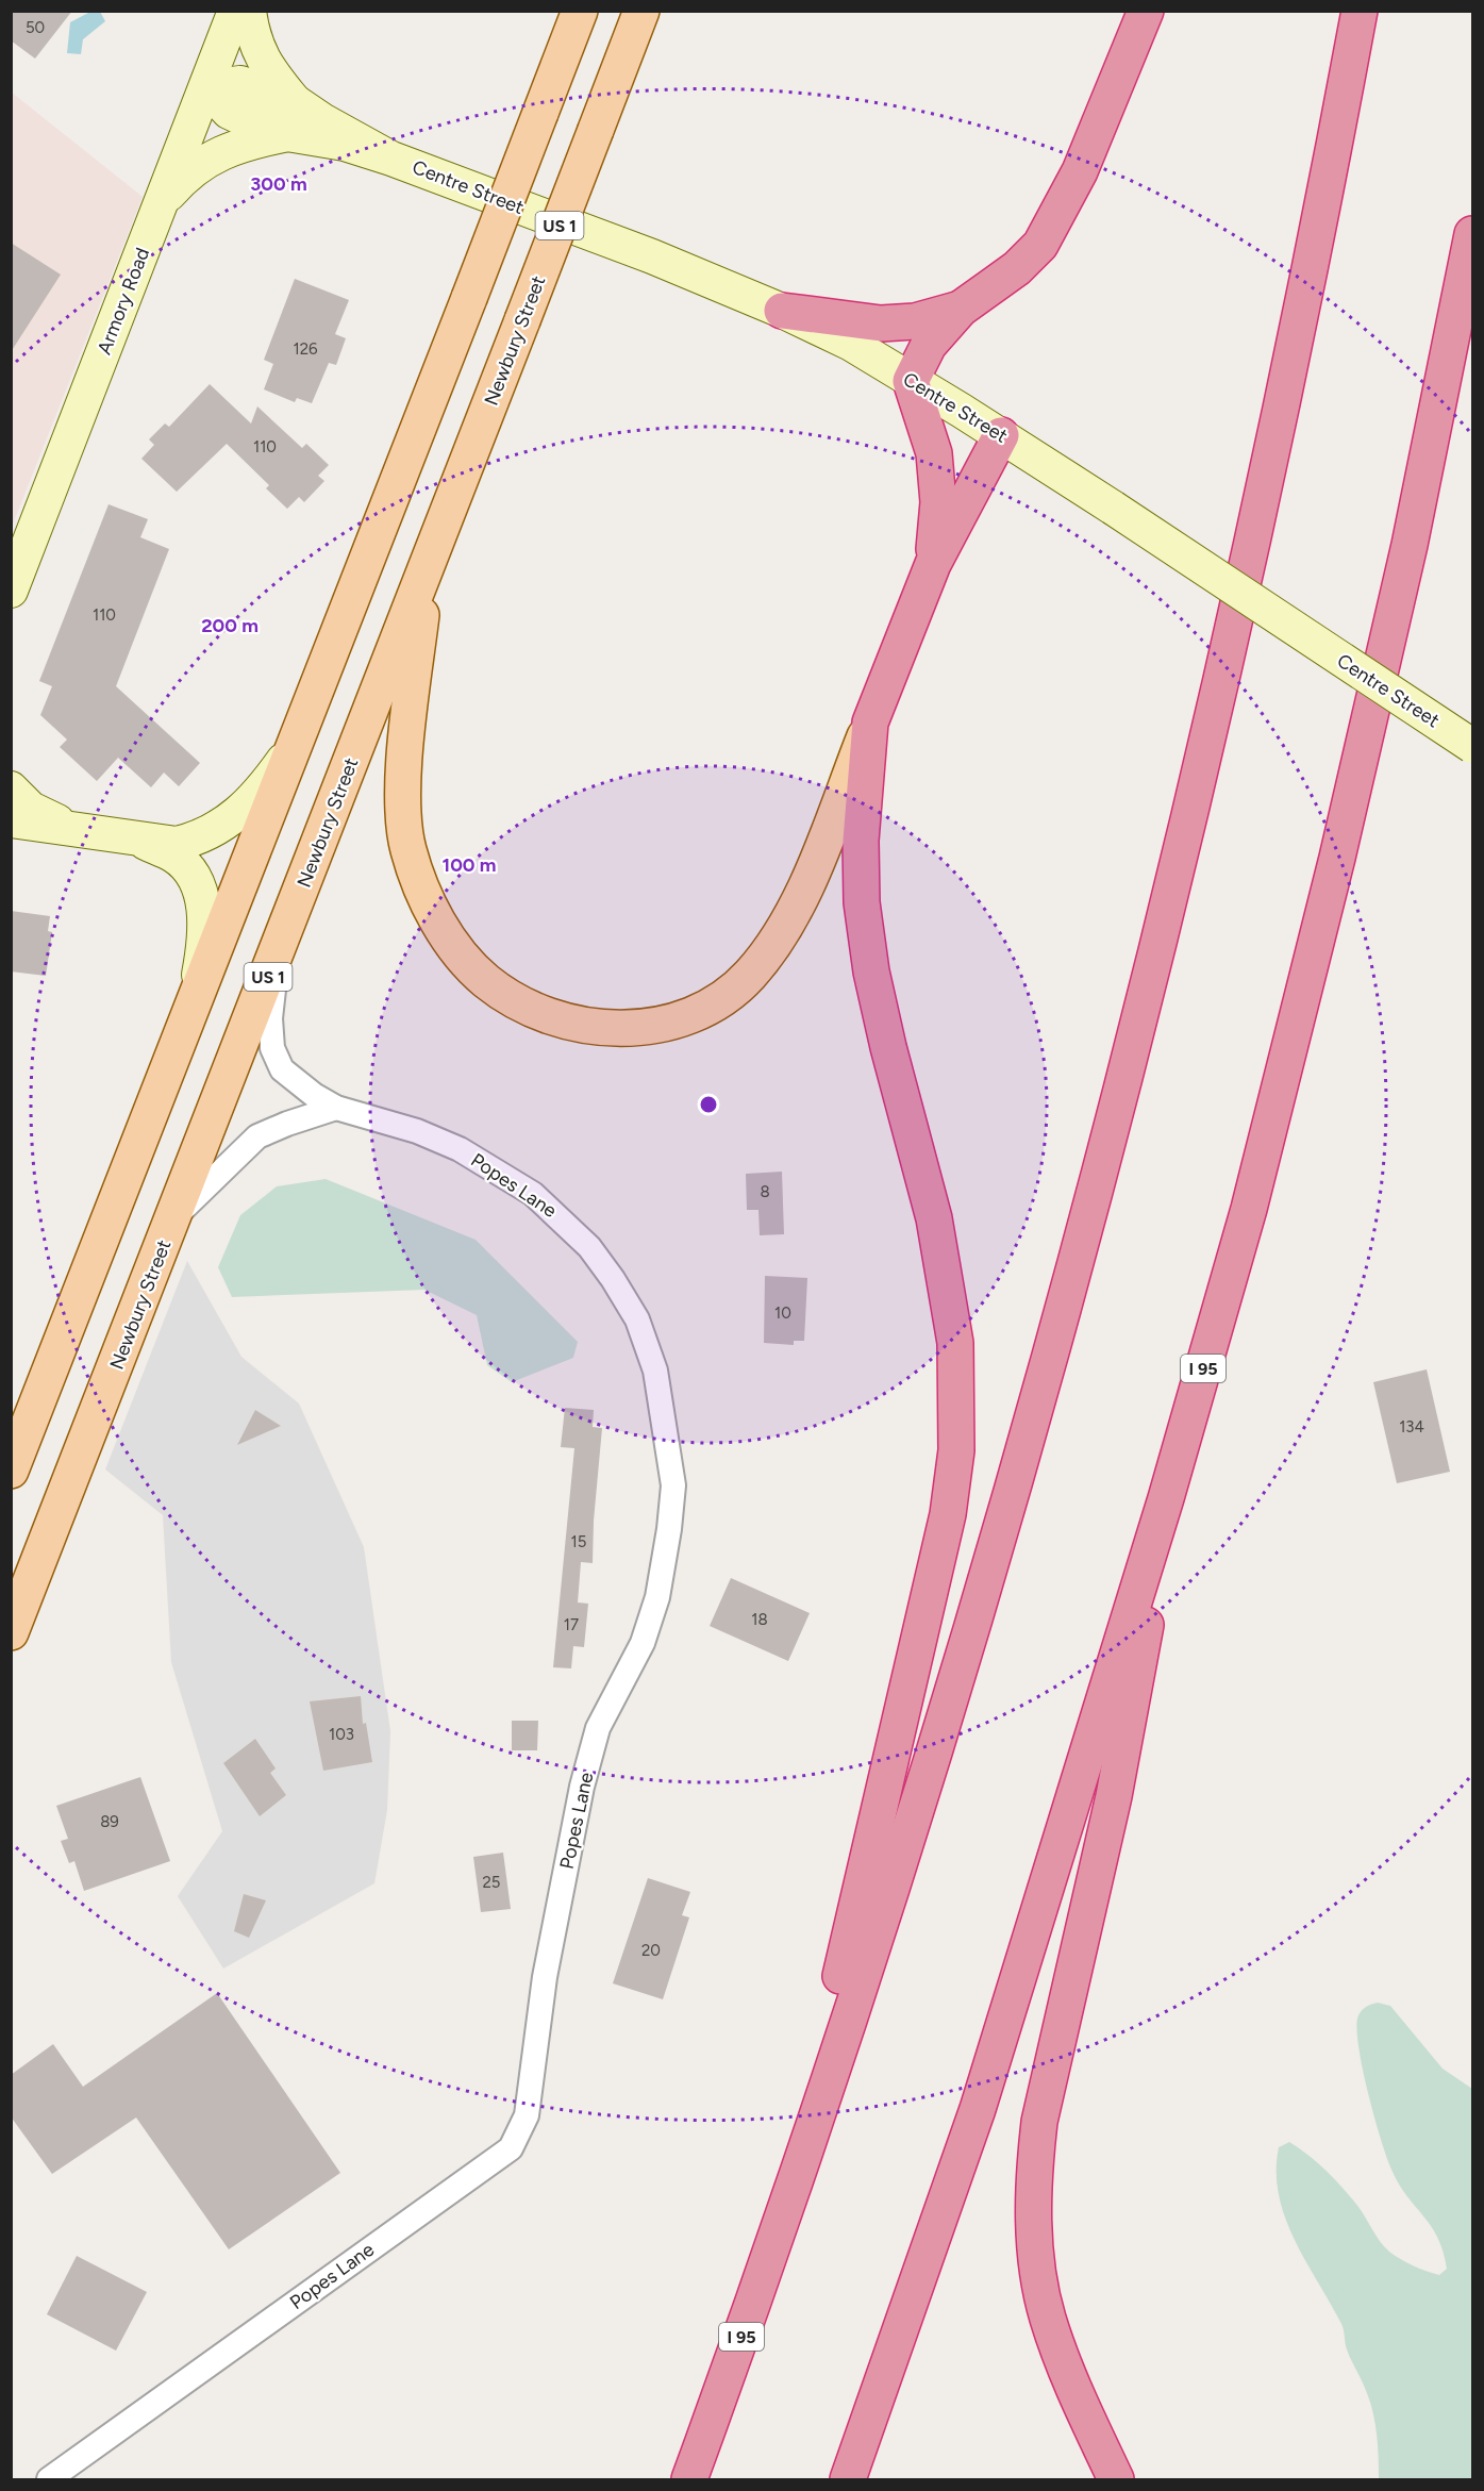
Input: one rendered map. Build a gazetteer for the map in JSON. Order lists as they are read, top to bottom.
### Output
{
  "streets": {
    "highway": ["I 95"],
    "main road": [
      "Centre Street",
      "US 1",
      "Armory Road",
      "Newbury Street"
    ],
    "street": ["Popes Lane"]
  },
  "crossings": [
    ["Centre Street", "Armory Road"],
    ["Newbury Street", "Popes Lane"]
  ],
  "house_numbers": [
    "50",
    "126",
    "110",
    "110",
    "8",
    "10",
    "134",
    "15",
    "18",
    "17",
    "103",
    "89",
    "25",
    "20"
  ],
  "rings": ["300 m", "200 m", "100 m"]
}
